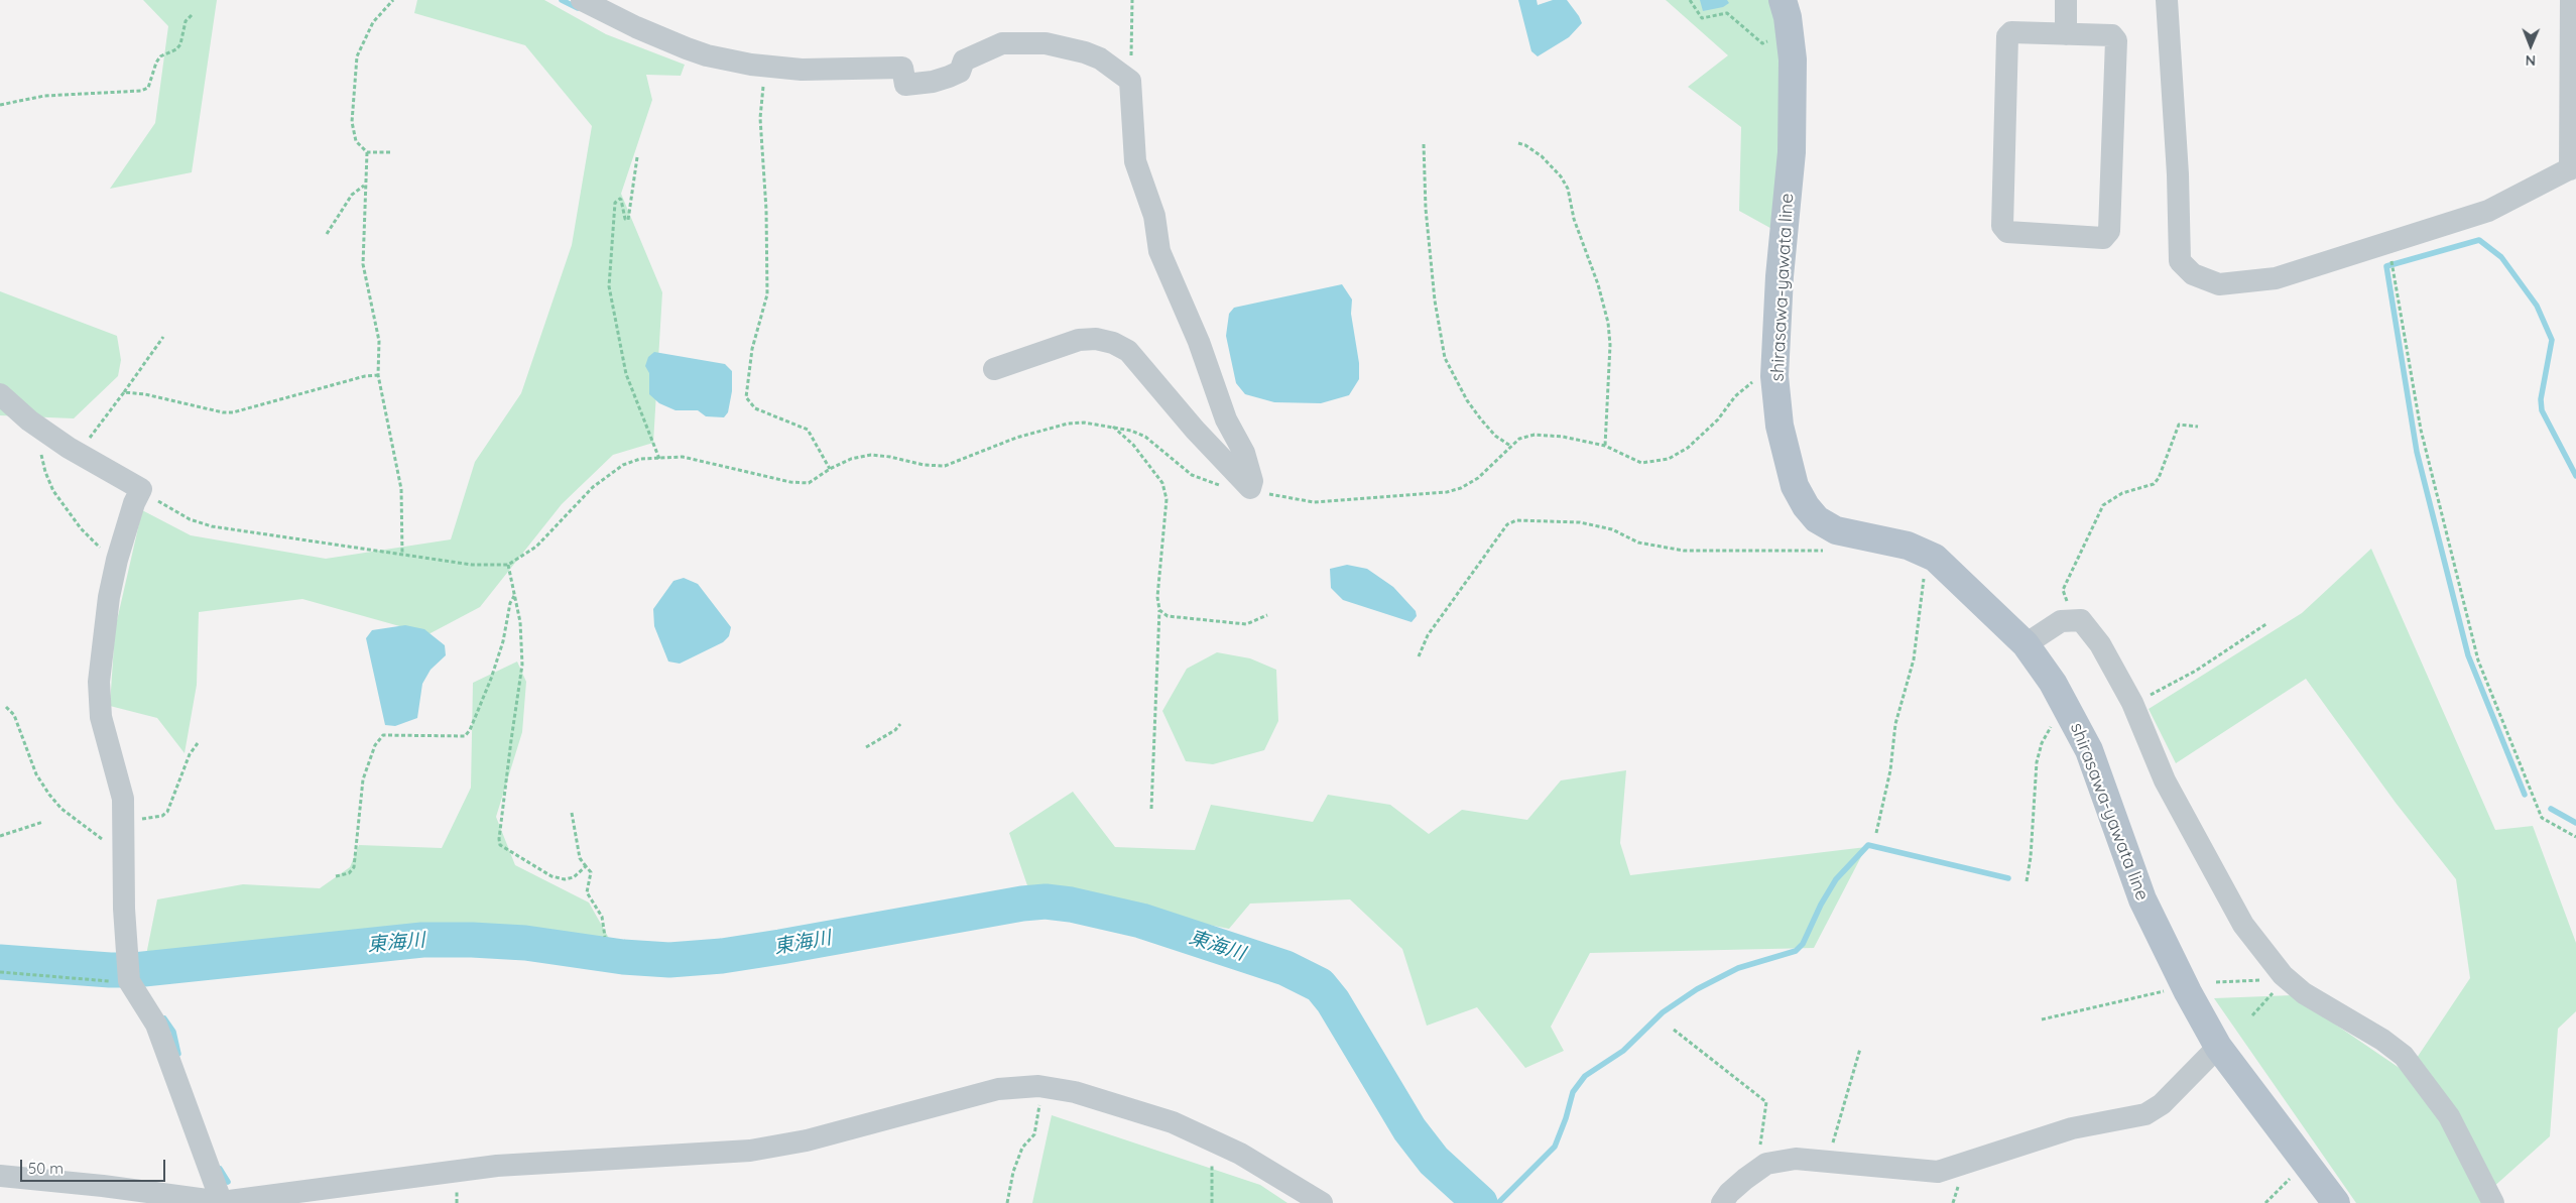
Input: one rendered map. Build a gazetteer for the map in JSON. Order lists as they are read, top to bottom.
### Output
{
  "streets": {
    "main road": ["shirasawa-yawata line"]
  },
  "water": ["東海川"],
  "scale_bar": "50 m",
  "north": "bottom"
}
